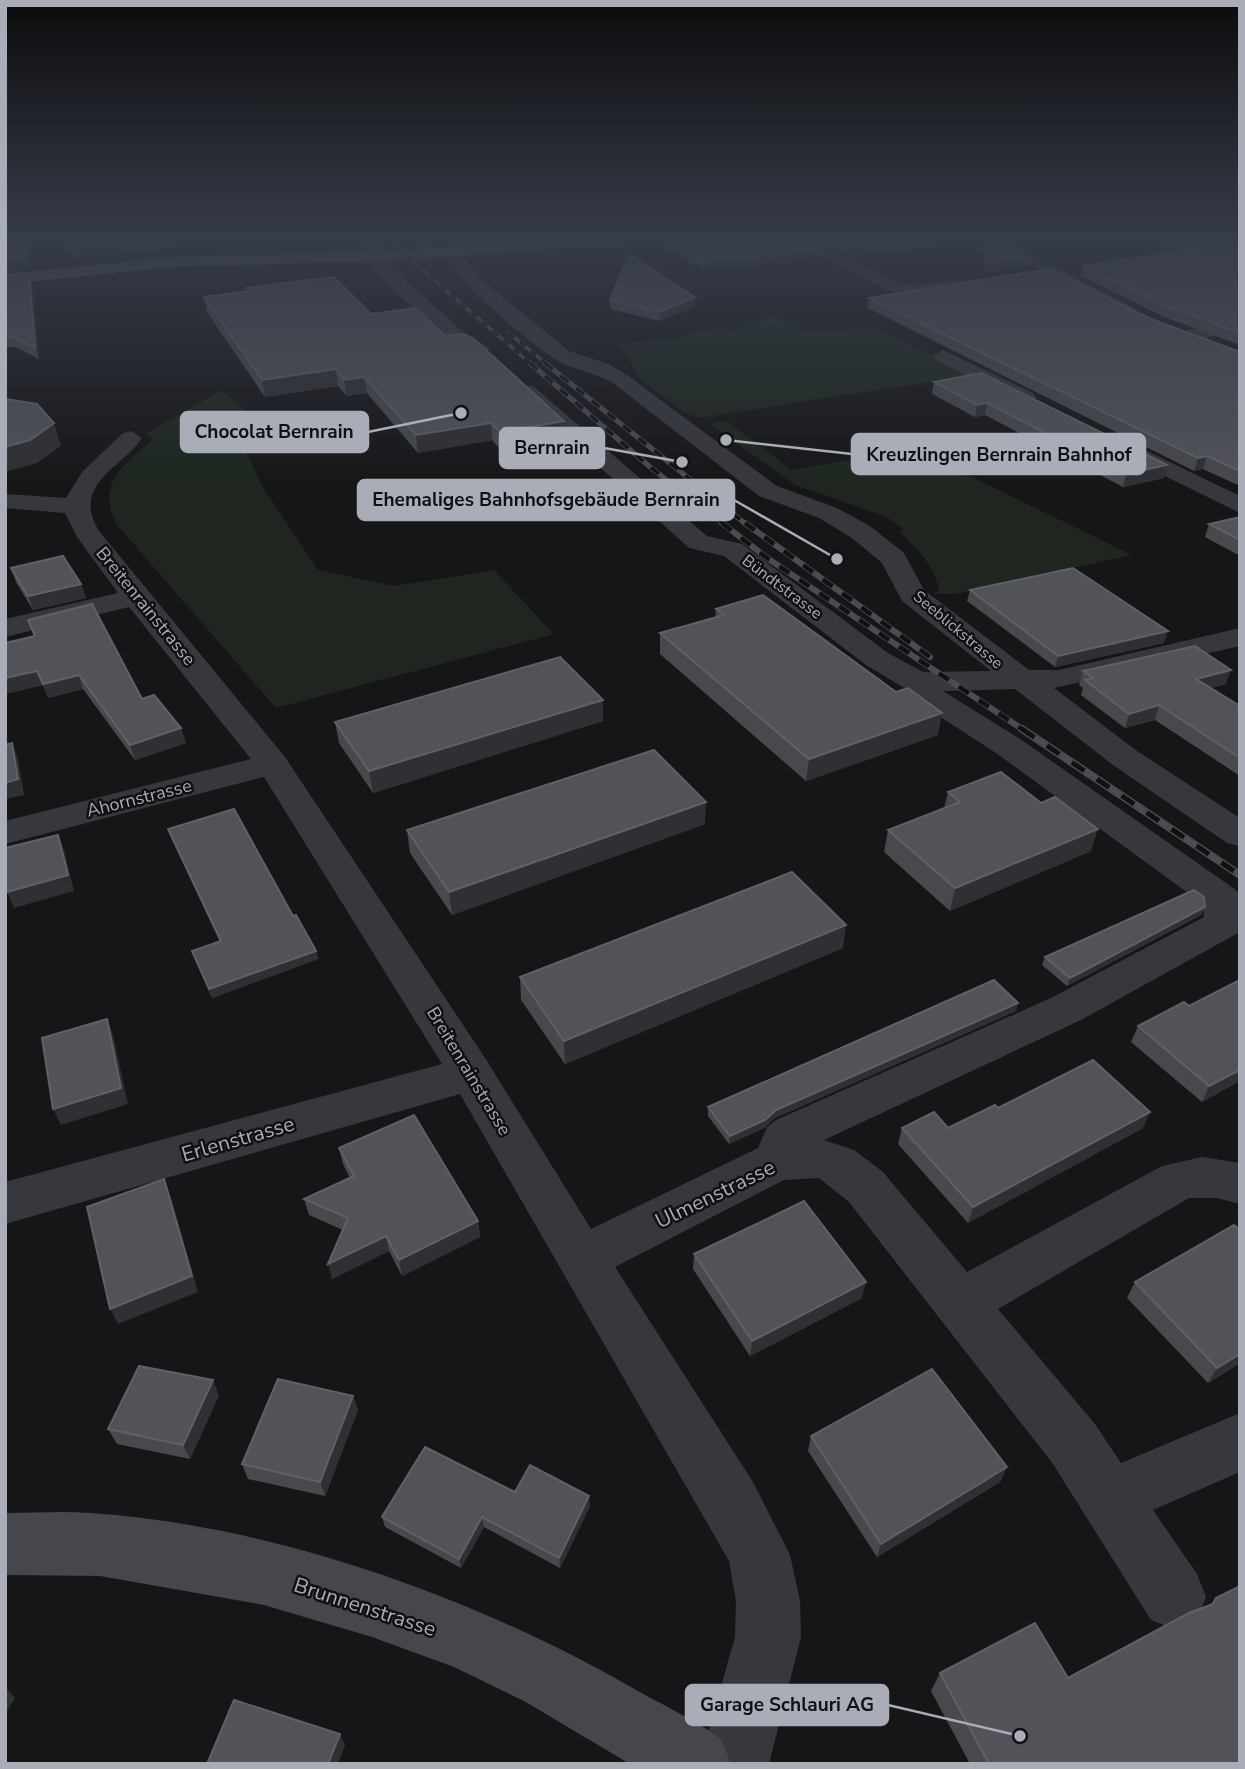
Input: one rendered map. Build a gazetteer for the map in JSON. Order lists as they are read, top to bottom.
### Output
{
  "streets": {
    "main road": ["Brunnenstrasse"],
    "street": [
      "Bündtstrasse",
      "Breitenrainstrasse",
      "Seeblickstrasse",
      "Ahornstrasse",
      "Erlenstrasse",
      "Ulmenstrasse"
    ]
  },
  "crossings": [
    ["Bündtstrasse", "Seeblickstrasse"],
    ["Breitenrainstrasse", "Ahornstrasse"],
    ["Breitenrainstrasse", "Erlenstrasse"],
    ["Breitenrainstrasse", "Ulmenstrasse"]
  ],
  "places": [
    "Chocolat Bernrain",
    "Kreuzlingen Bernrain Bahnhof",
    "Bernrain",
    "Ehemaliges Bahnhofsgebäude Bernrain",
    "Garage Schlauri AG"
  ]
}
